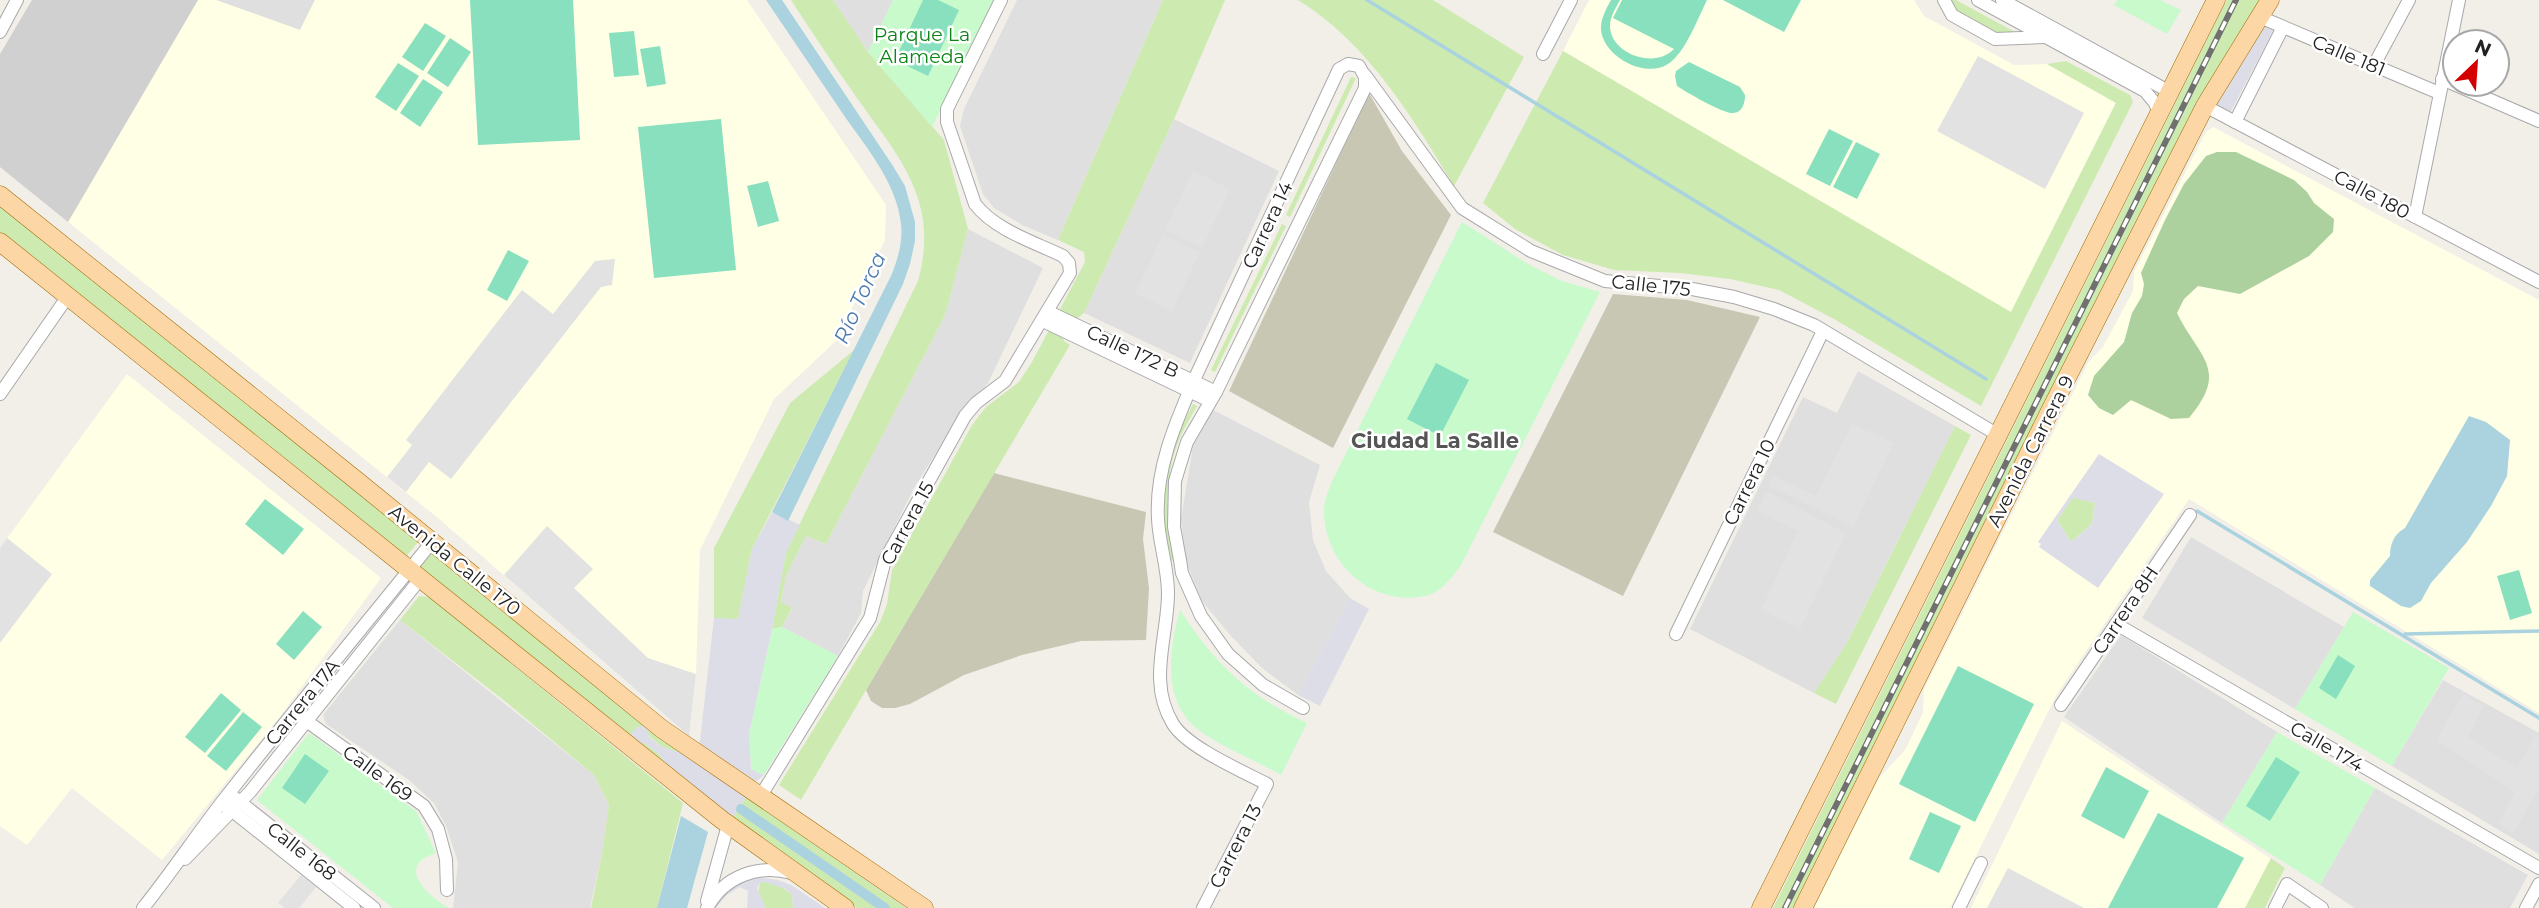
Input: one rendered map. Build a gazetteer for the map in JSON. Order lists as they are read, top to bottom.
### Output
{
  "streets": {
    "main road": ["Avenida Carrera 9", "Avenida Calle 170"],
    "street": [
      "Calle 181",
      "Calle 180",
      "Carrera 14",
      "Calle 175",
      "Calle 172 B",
      "Carrera 10",
      "Carrera 15",
      "Carrera 8H",
      "Carrera 17A",
      "Calle 174",
      "Calle 169",
      "Carrera 13",
      "Calle 168"
    ]
  },
  "crossings": [
    ["Calle 181", "Avenida Carrera 9"],
    ["Calle 180", "Avenida Carrera 9"],
    ["Carrera 14", "Calle 175"],
    ["Carrera 14", "Calle 172 B"],
    ["Carrera 14", "Carrera 13"],
    ["Calle 175", "Avenida Carrera 9"],
    ["Calle 175", "Carrera 10"],
    ["Calle 172 B", "Carrera 15"],
    ["Carrera 15", "Avenida Calle 170"],
    ["Avenida Calle 170", "Carrera 17A"],
    ["Carrera 8H", "Calle 174"],
    ["Carrera 17A", "Calle 169"],
    ["Carrera 17A", "Calle 168"]
  ],
  "districts": ["Ciudad La Salle"],
  "water": ["Río Torca"],
  "parks": ["Parque La Alameda"],
  "north": "top right"
}
